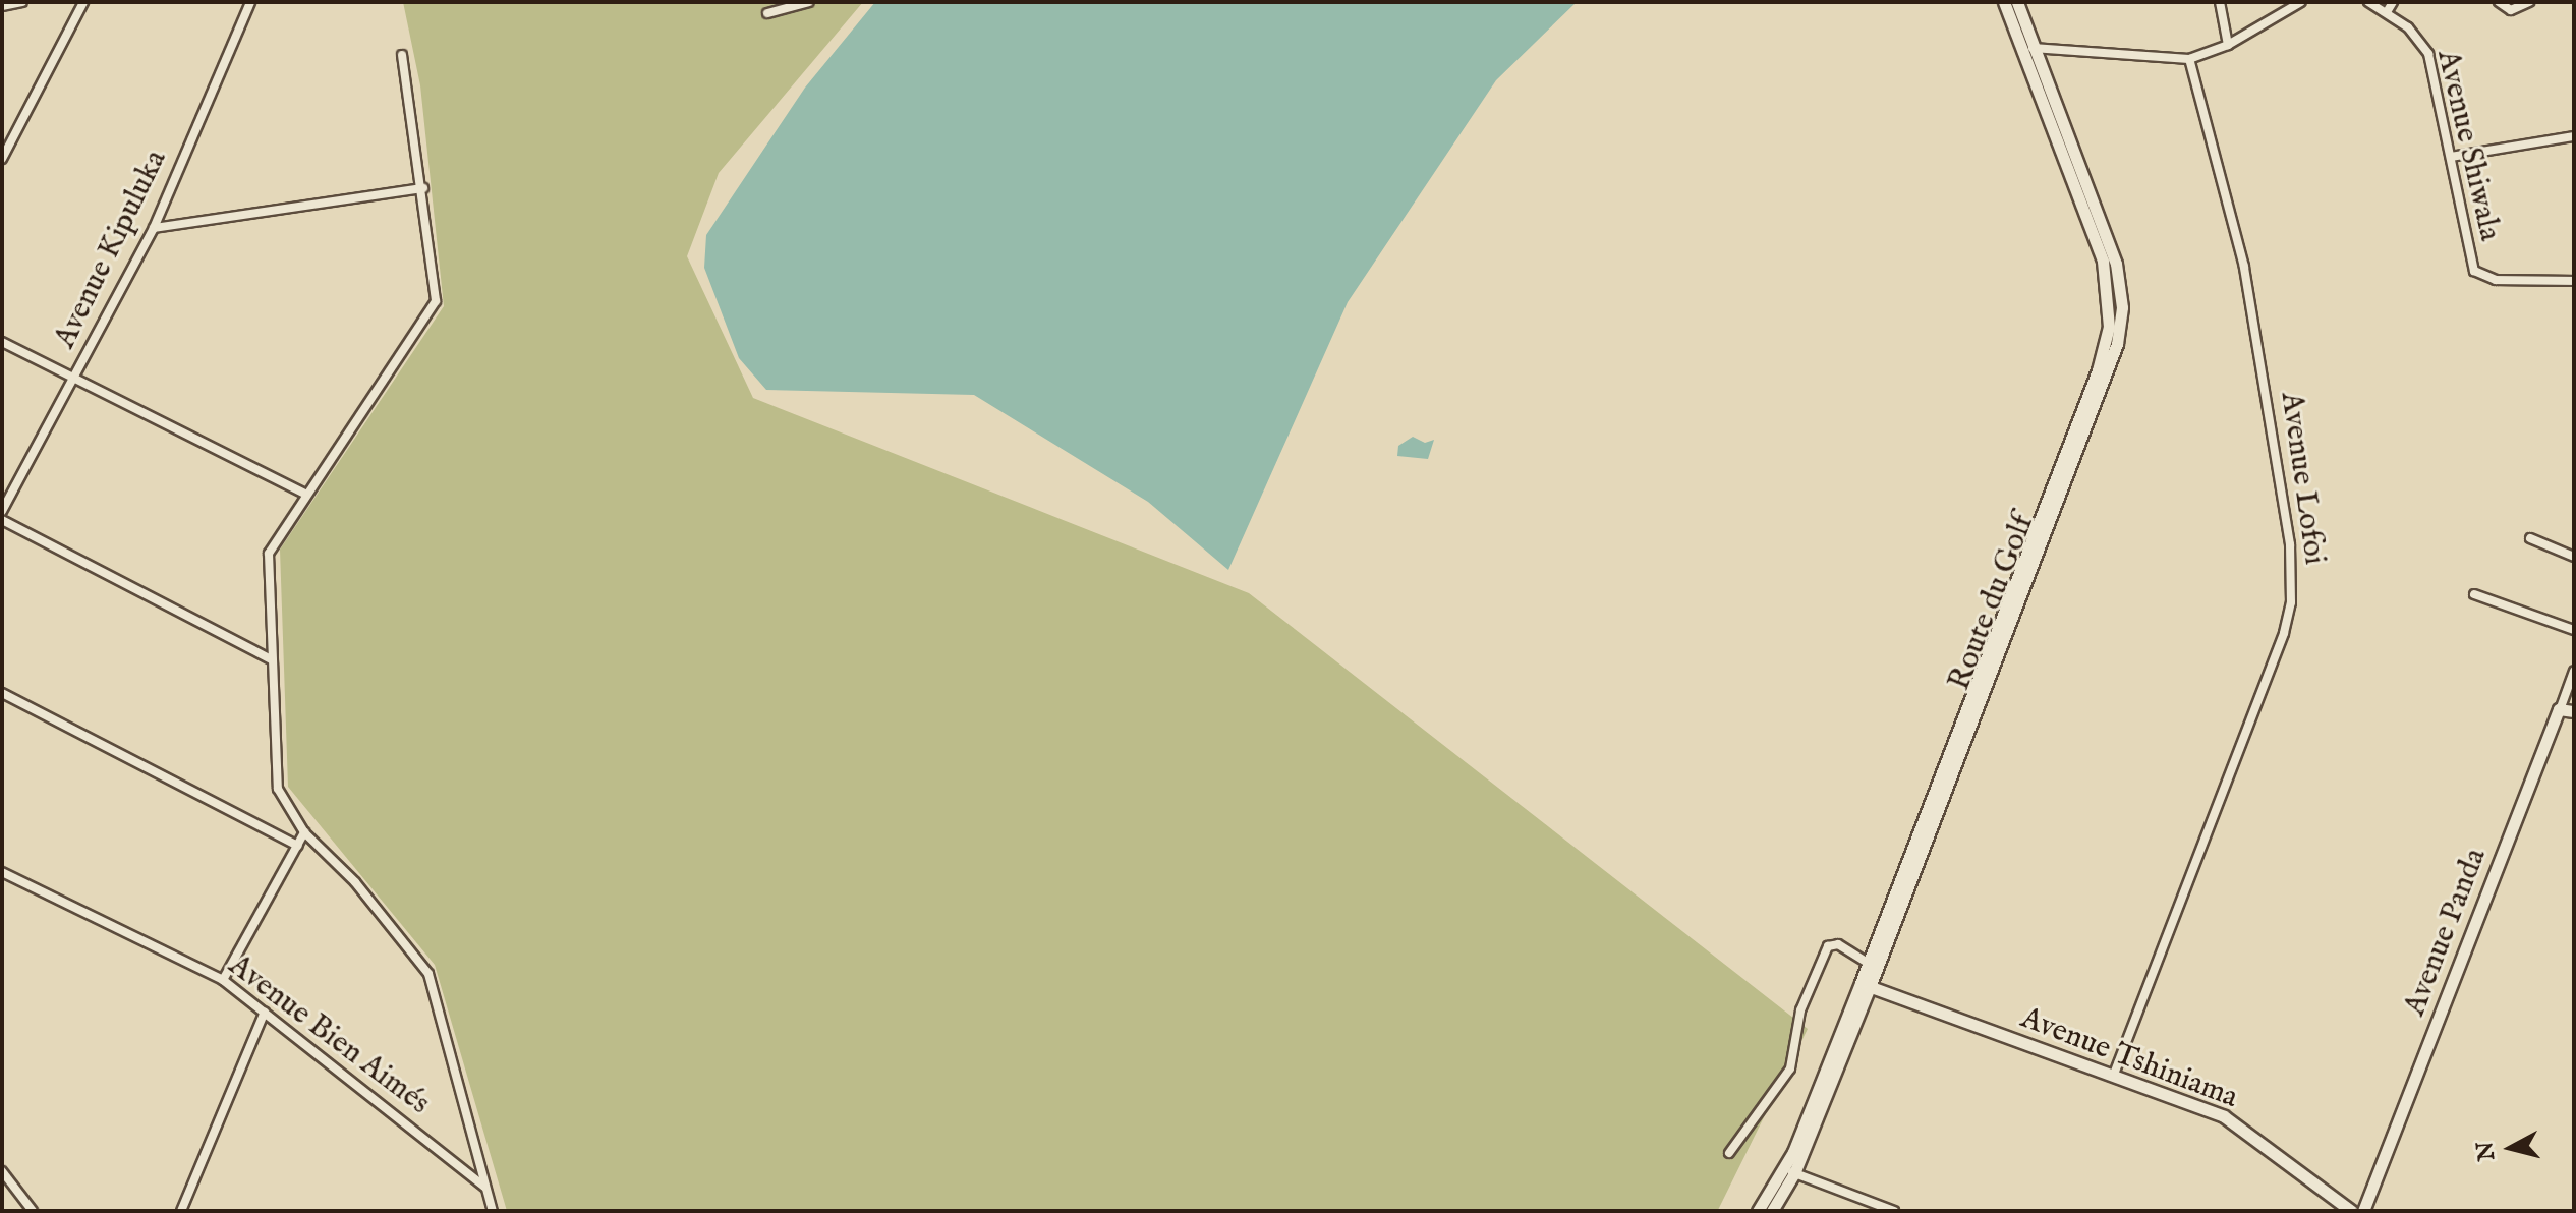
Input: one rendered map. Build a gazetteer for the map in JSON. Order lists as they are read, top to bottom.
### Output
{
  "streets": {
    "main road": ["Route du Golf", "Avenue Panda", "Avenue Tshiniama"],
    "street": [
      "Avenue Shiwala",
      "Avenue Kipuluka",
      "Avenue Lofoi",
      "Avenue Bien Aimés"
    ]
  },
  "crossings": [
    ["Avenue Lofoi", "Avenue Tshiniama"],
    ["Route du Golf", "Avenue Tshiniama"]
  ],
  "north": "left"
}
